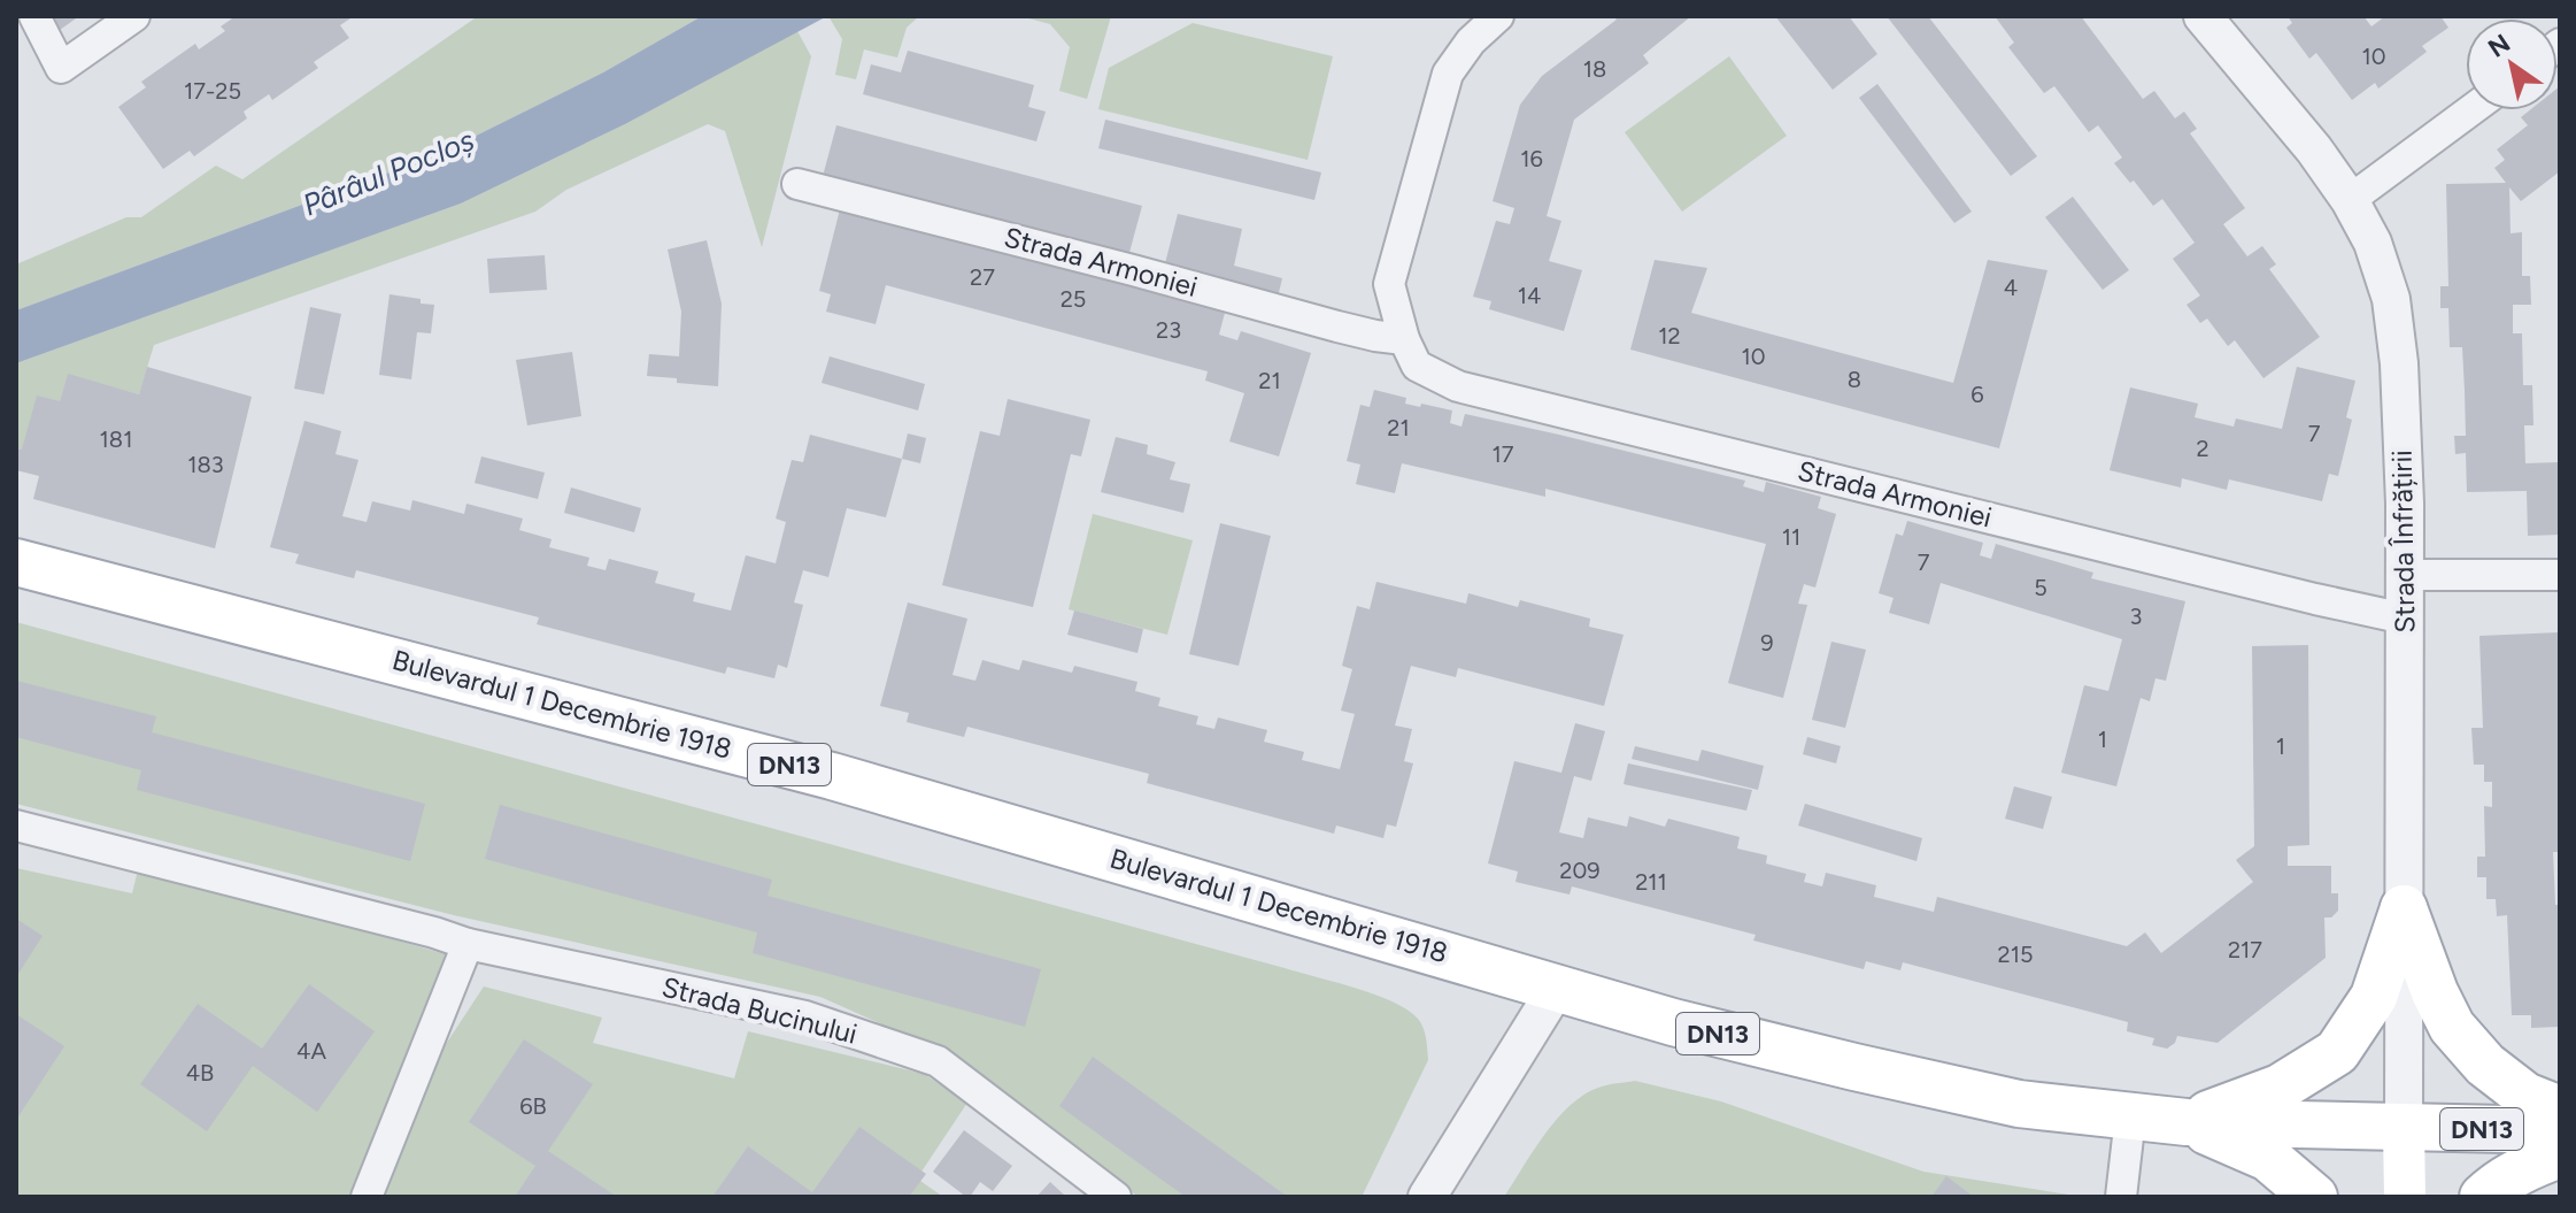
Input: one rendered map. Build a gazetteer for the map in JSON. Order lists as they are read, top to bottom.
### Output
{
  "streets": {
    "main road": ["Bulevardul 1 Decembrie 1918", "DN13"],
    "street": ["Strada Armoniei", "Strada Înfrățirii", "Strada Bucinului"]
  },
  "crossings": [
    ["Strada Armoniei", "Strada Înfrățirii"],
    ["Strada Înfrățirii", "Bulevardul 1 Decembrie 1918"]
  ],
  "water": ["Pârâul Pocloș"],
  "house_numbers": [
    "10",
    "18",
    "17-25",
    "16",
    "27",
    "4",
    "14",
    "25",
    "23",
    "12",
    "10",
    "8",
    "21",
    "6",
    "21",
    "7",
    "181",
    "2",
    "17",
    "183",
    "11",
    "7",
    "5",
    "3",
    "9",
    "1",
    "1",
    "209",
    "211",
    "217",
    "215",
    "4A",
    "4B",
    "6B"
  ],
  "north": "top left"
}
